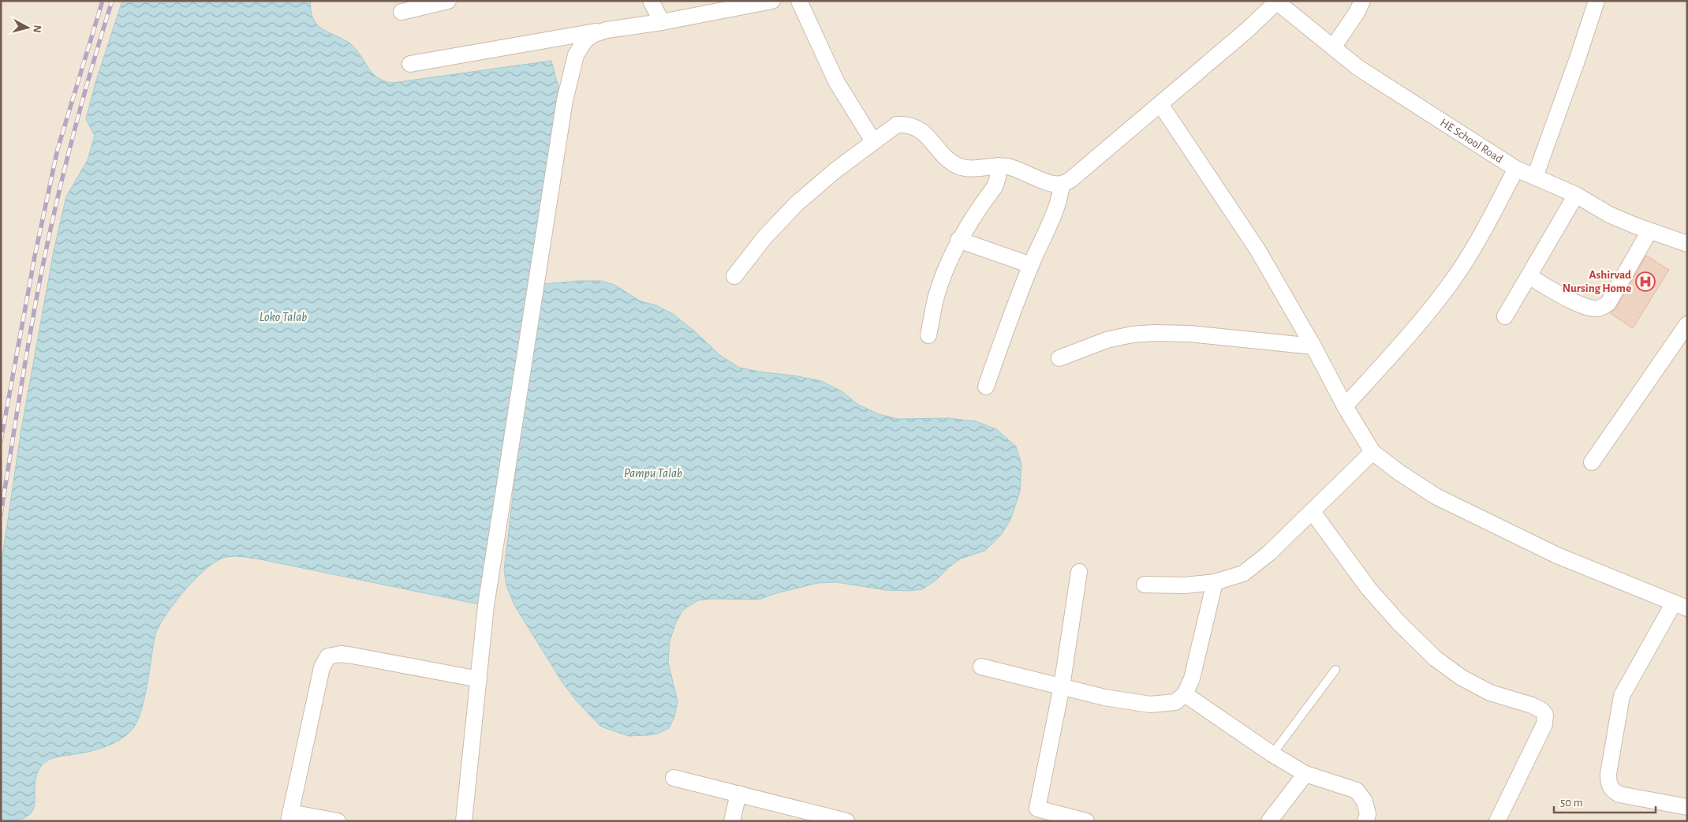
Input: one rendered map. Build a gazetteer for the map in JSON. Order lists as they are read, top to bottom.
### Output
{
  "streets": {
    "street": ["HE School Road"]
  },
  "water": ["Loko Talab", "Pampu Talab"],
  "places": {
    "hospital": ["Ashirvad Nursing Home"]
  },
  "scale_bar": "50 m",
  "north": "right"
}
